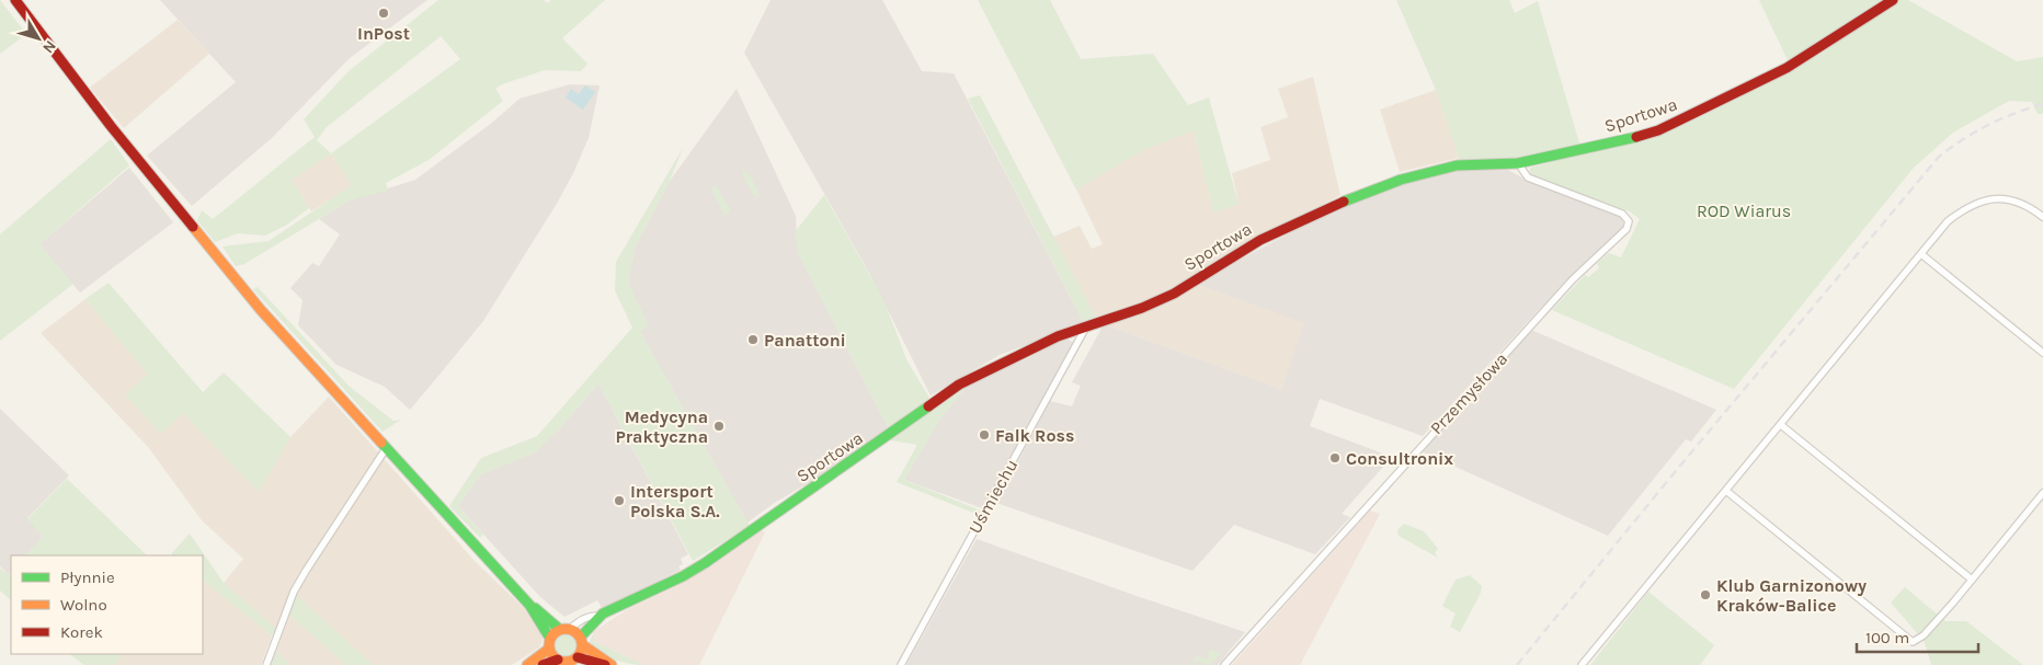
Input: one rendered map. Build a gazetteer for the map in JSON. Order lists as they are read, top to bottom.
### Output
{
  "streets": {
    "street": ["Sportowa", "Przemysłowa", "Uśmiechu"]
  },
  "crossings": [
    ["Sportowa", "Przemysłowa"],
    ["Sportowa", "Uśmiechu"]
  ],
  "parks": ["ROD Wiarus"],
  "places": [
    "InPost",
    "Panattoni",
    "Medycyna Praktyczna",
    "Falk Ross",
    "Consultronix",
    "Intersport Polska S.A.",
    "Klub Garnizonowy Kraków-Balice"
  ],
  "legend": ["Płynnie", "Wolno", "Korek"],
  "scale_bar": "100 m",
  "north": "bottom right"
}
